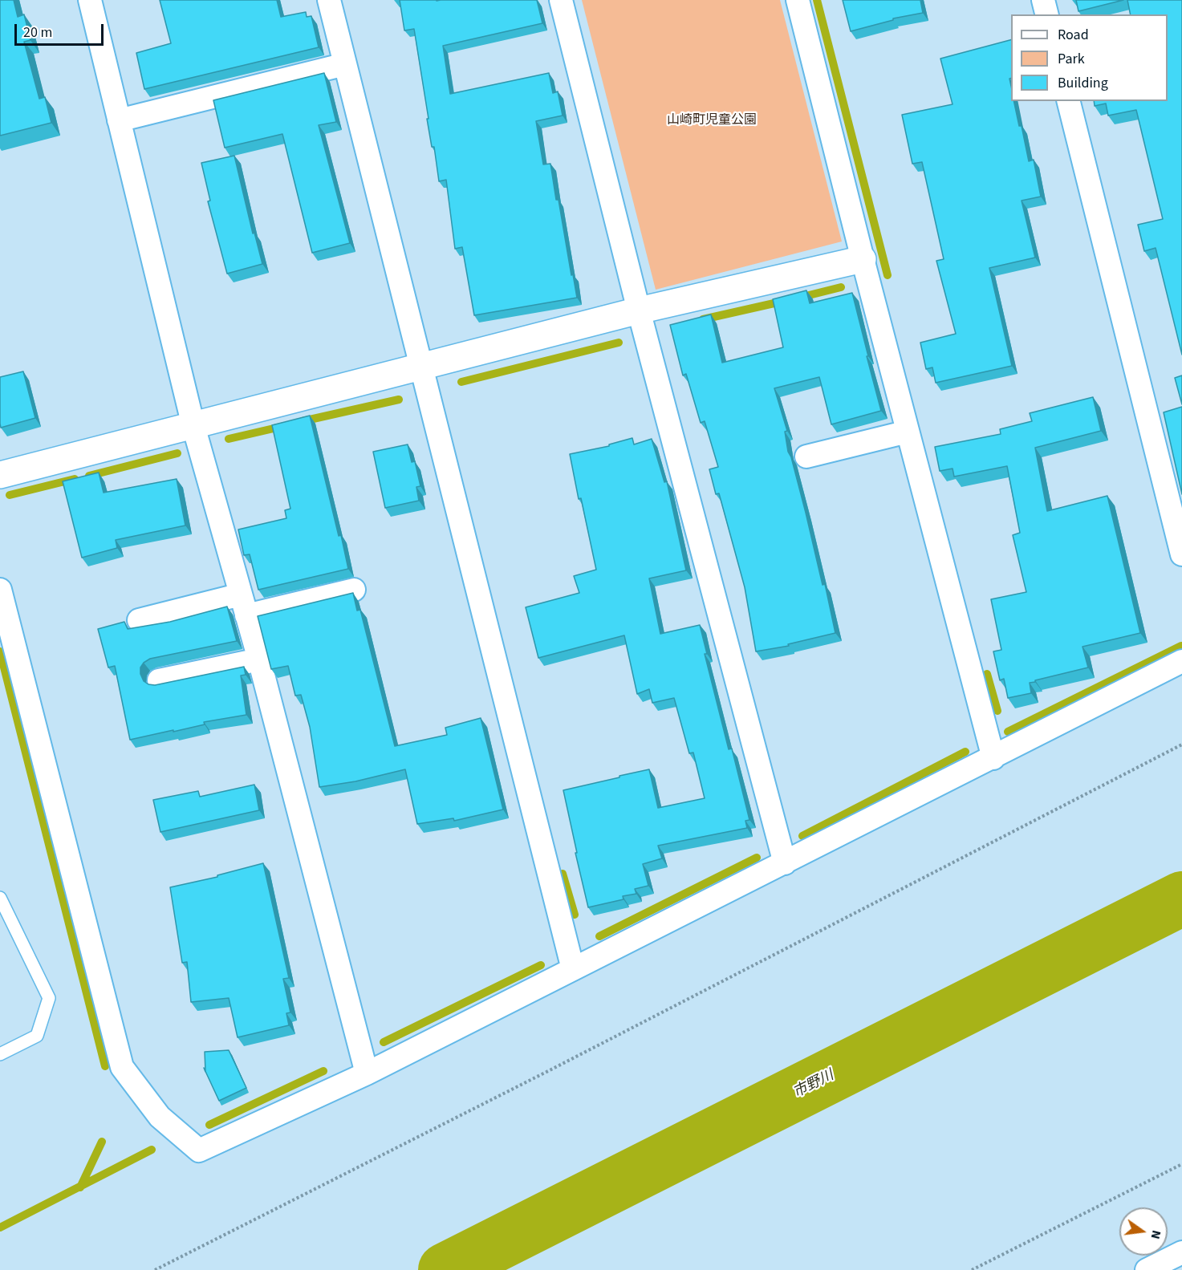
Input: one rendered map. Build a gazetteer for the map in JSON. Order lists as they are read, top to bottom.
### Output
{
  "water": ["市野川"],
  "parks": ["山崎町児童公園"],
  "legend": ["Road", "Park", "Building"],
  "scale_bar": "20 m",
  "north": "right"
}
